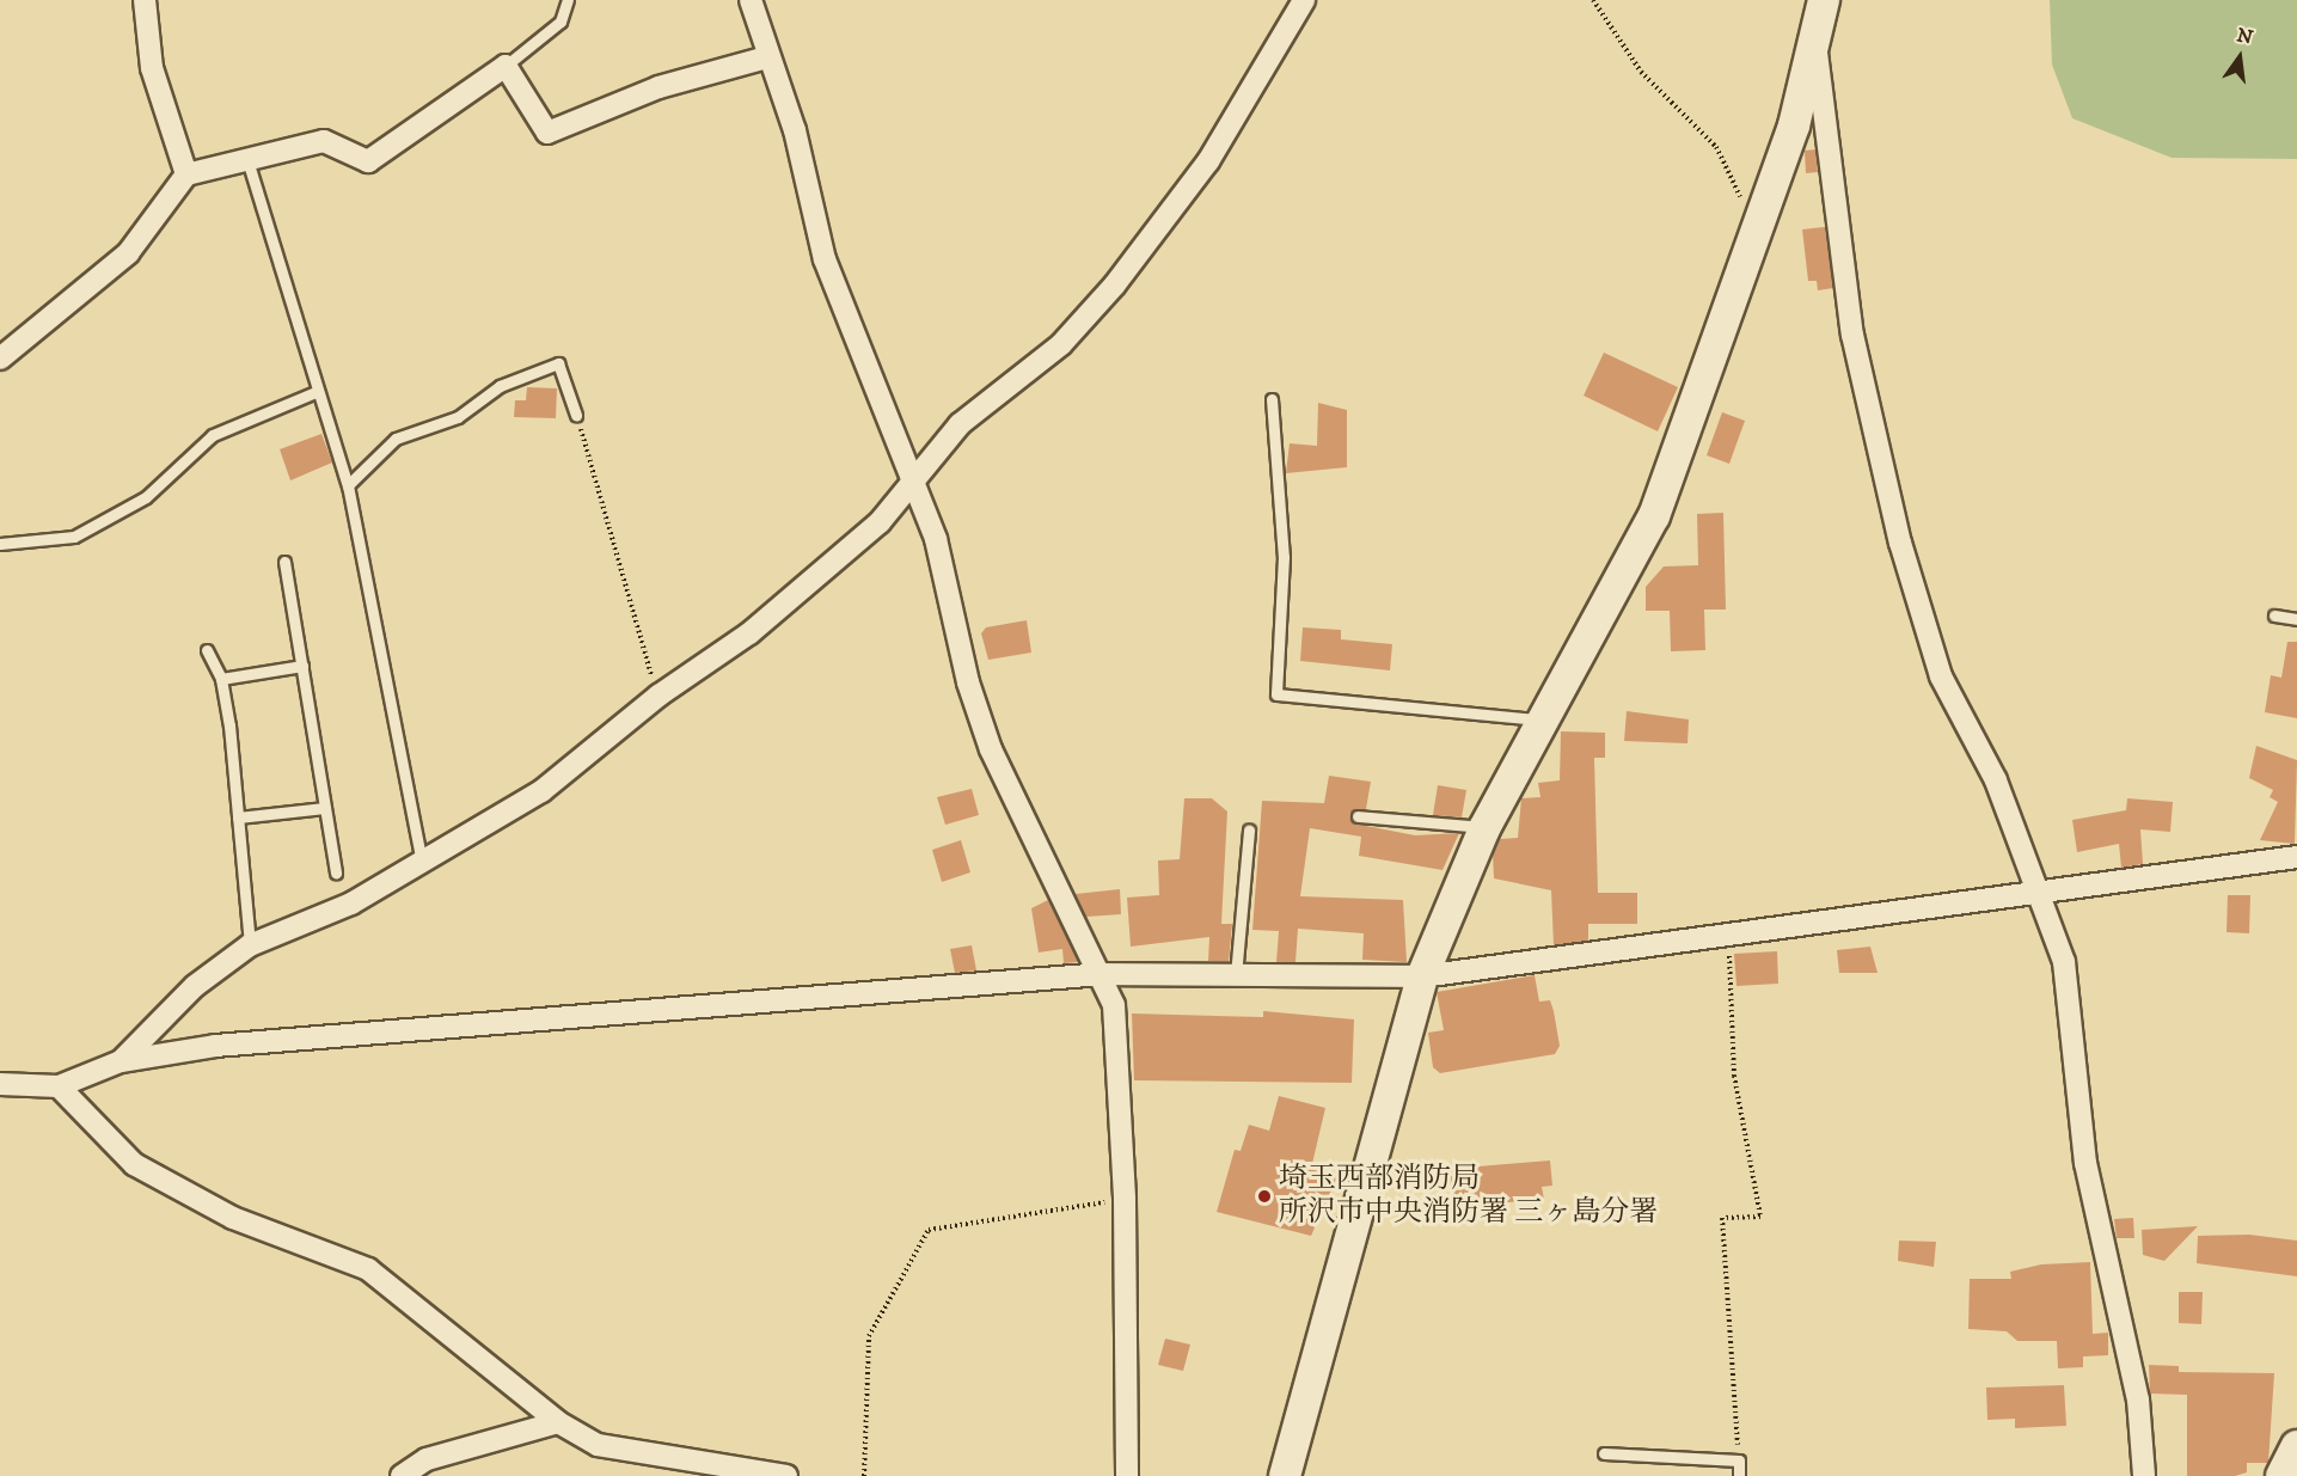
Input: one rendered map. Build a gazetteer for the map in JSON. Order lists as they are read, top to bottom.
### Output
{
  "places": ["埼玉西部消防局 所沢市中央消防署 三ヶ島分署"],
  "north": "top"
}
